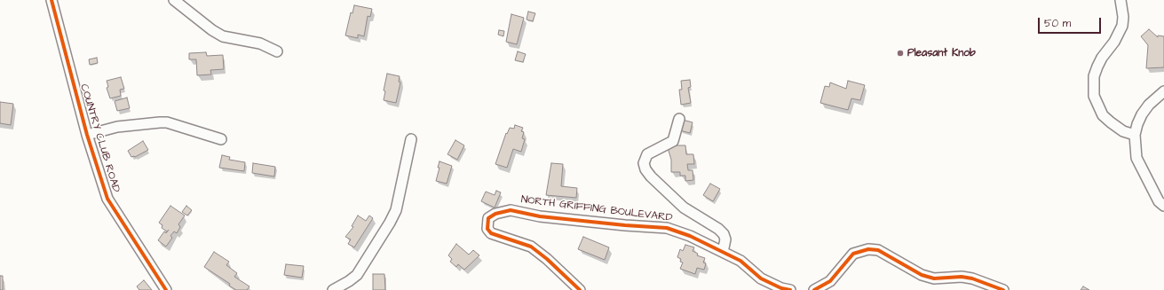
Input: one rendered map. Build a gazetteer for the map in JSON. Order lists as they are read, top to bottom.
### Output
{
  "streets": {
    "street": ["COUNTRY CLUB ROAD", "NORTH GRIFFING BOULEVARD"]
  },
  "places": ["Pleasant Knob"],
  "scale_bar": "50 m"
}
